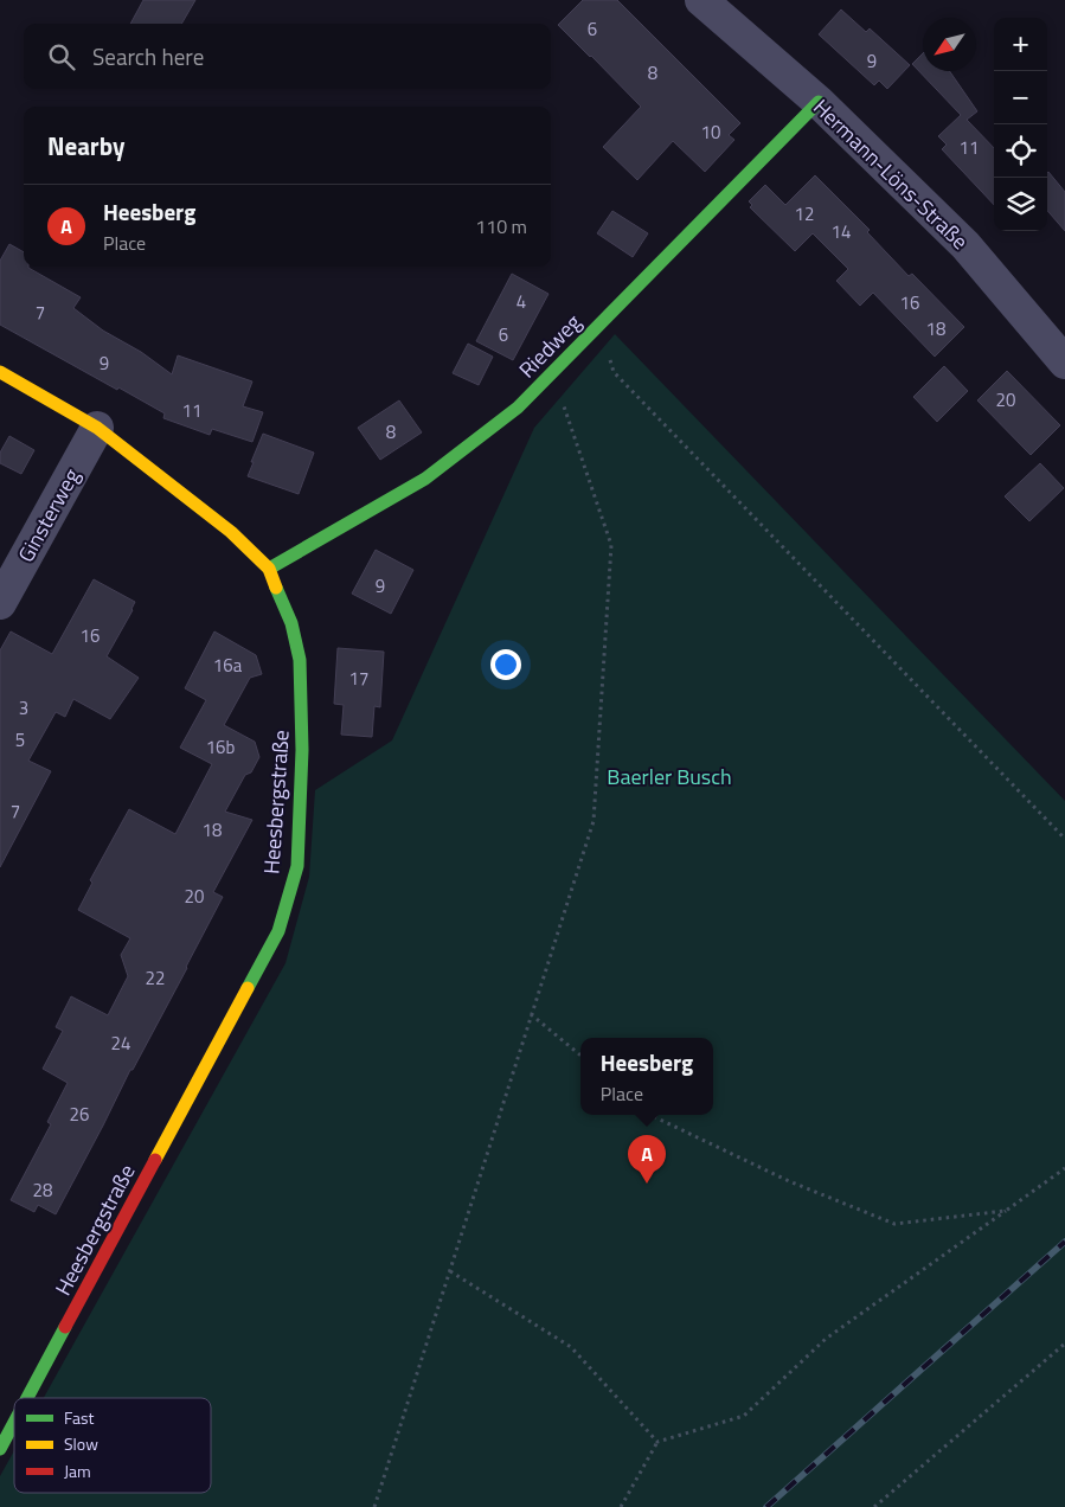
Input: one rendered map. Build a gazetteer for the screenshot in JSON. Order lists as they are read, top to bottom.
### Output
{
  "streets": {
    "street": [
      "Hermann-Löns-Straße",
      "Riedweg",
      "Ginsterweg",
      "Heesbergstraße"
    ]
  },
  "crossings": [
    ["Hermann-Löns-Straße", "Riedweg"],
    ["Riedweg", "Heesbergstraße"],
    ["Ginsterweg", "Heesbergstraße"]
  ],
  "parks": ["Baerler Busch"],
  "house_numbers": [
    "6",
    "9",
    "8",
    "10",
    "11",
    "12",
    "14",
    "4",
    "16",
    "7",
    "18",
    "6",
    "9",
    "20",
    "11",
    "8",
    "9",
    "16",
    "16a",
    "17",
    "3",
    "5",
    "16b",
    "7",
    "18",
    "20",
    "22",
    "24",
    "26",
    "28"
  ],
  "legend": ["Fast", "Slow", "Jam"],
  "north": "bottom left",
  "page": {
    "map_buttons": ["+", "−"],
    "search": "Search here",
    "heading": "Nearby",
    "list": [
      {
        "mark": "A",
        "name": "Heesberg",
        "note": "Place",
        "value": "110 m"
      }
    ],
    "popup": ["Heesberg", "Place"],
    "pins": "A"
  }
}
